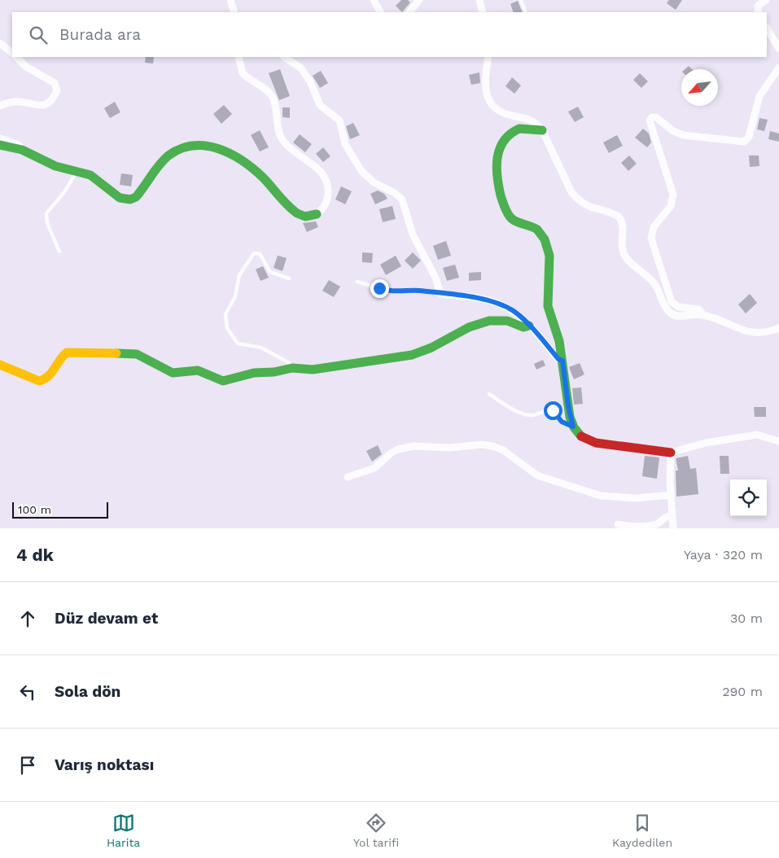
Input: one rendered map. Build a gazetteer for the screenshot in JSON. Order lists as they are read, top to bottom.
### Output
{
  "scale_bar": "100 m",
  "north": "bottom left",
  "page": {
    "search": "Burada ara",
    "scale": "100 m",
    "heading": ["4 dk", "Yaya · 320 m"],
    "list": [
      ["Düz devam et", "30 m"],
      ["Sola dön", "290 m"],
      "Varış noktası"
    ],
    "nav": ["Harita", "Yol tarifi", "Kaydedilen"]
  }
}
